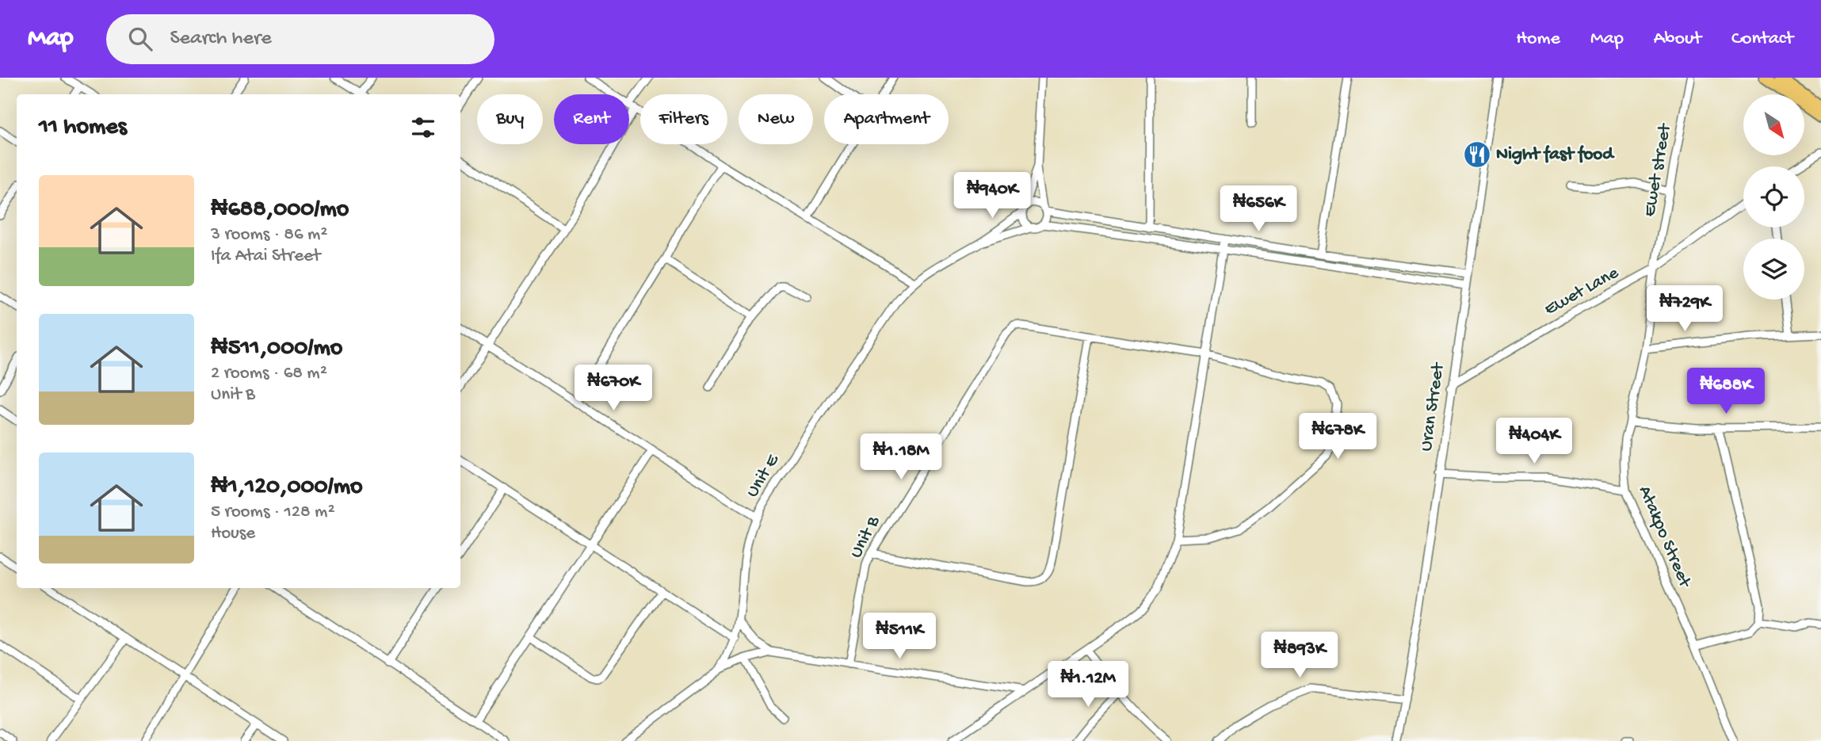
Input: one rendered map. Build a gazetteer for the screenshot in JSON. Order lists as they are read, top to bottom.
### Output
{
  "streets": {
    "street": [
      "Ewet street",
      "Ewet Lane",
      "Uran Street",
      "Unit E",
      "Atakpo Street",
      "Unit B"
    ]
  },
  "crossings": [
    ["Ewet street", "Ewet Lane"],
    ["Ewet street", "Atakpo Street"],
    ["Ewet Lane", "Uran Street"],
    ["Ewet Lane", "Atakpo Street"]
  ],
  "places": {
    "restaurant": ["Night fast food"]
  },
  "north": "bottom right",
  "page": {
    "header": "Map",
    "search": "Search here",
    "nav": [
      "Home",
      "Map",
      "About",
      "Contact"
    ],
    "chip": [
      "Buy",
      "Rent",
      "Filters",
      "New",
      "Apartment"
    ],
    "heading": "11 homes",
    "list": [
      {
        "name": "₦688,000/mo",
        "note": "3 rooms · 86 m² · Ifa Atai Street"
      },
      {
        "name": "₦511,000/mo",
        "note": "2 rooms · 68 m² · Unit B"
      },
      {
        "name": "₦1,120,000/mo",
        "note": "5 rooms · 128 m² · House"
      }
    ],
    "price": [
      "₦940K",
      "₦656K",
      "₦729K",
      "₦670K",
      "₦688K",
      "₦678K",
      "₦404K",
      "₦1.18M",
      "₦511K",
      "₦893K",
      "₦1.12M"
    ]
  }
}
